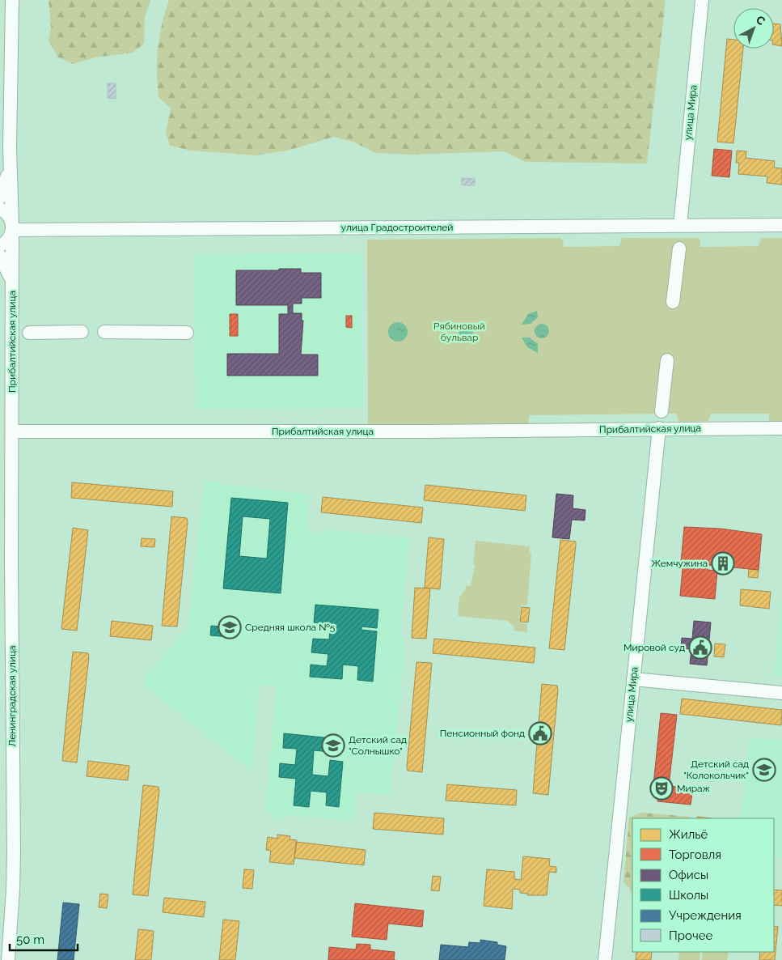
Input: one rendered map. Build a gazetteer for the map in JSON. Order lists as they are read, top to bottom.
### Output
{
  "streets": {
    "street": [
      "улица Мира",
      "улица Градостроителей",
      "Прибалтийская улица",
      "Ленинградская улица"
    ]
  },
  "crossings": [
    ["улица Мира", "улица Градостроителей"],
    ["улица Мира", "Прибалтийская улица"],
    ["улица Градостроителей", "Прибалтийская улица"],
    ["Прибалтийская улица", "Ленинградская улица"]
  ],
  "parks": ["Рябиновый бульвар"],
  "places": {
    "building": ["Жемчужина"],
    "school or university": ["Средняя школа №5", "Детский сад \"Солнышко\"", "Детский сад \"Колокольчик\""],
    "public building": ["Мировой суд", "Пенсионный фонд"],
    "theatre": ["Мираж"]
  },
  "legend": [
    "Жильё",
    "Торговля",
    "Офисы",
    "Школы",
    "Учреждения",
    "Прочее"
  ],
  "scale_bar": "50 m",
  "north": "top right"
}
